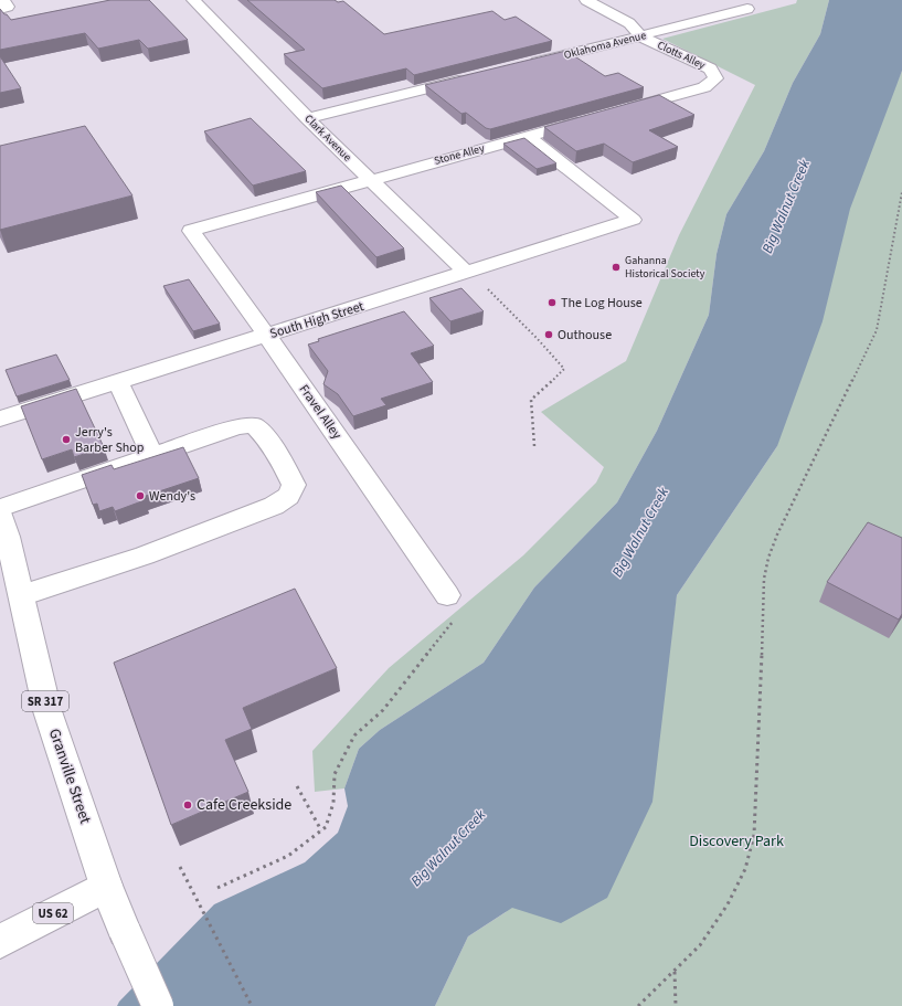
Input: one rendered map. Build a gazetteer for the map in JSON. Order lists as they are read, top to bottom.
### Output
{
  "streets": {
    "main road": [
      "Oklahoma Avenue",
      "Clotts Alley",
      "Clark Avenue",
      "Stone Alley",
      "South High Street",
      "Fravel Alley",
      "SR 317",
      "Granville Street",
      "US 62"
    ]
  },
  "crossings": [
    ["Oklahoma Avenue", "Clotts Alley"],
    ["Clark Avenue", "Stone Alley"],
    ["Clark Avenue", "South High Street"],
    ["Stone Alley", "South High Street"],
    ["Stone Alley", "Fravel Alley"],
    ["South High Street", "Fravel Alley"],
    ["Granville Street", "US 62"]
  ],
  "water": ["Big Walnut Creek"],
  "parks": ["Discovery Park"],
  "places": [
    "Gahanna Historical Society",
    "The Log House",
    "Outhouse",
    "Jerry's Barber Shop",
    "Wendy's",
    "Cafe Creekside"
  ]
}
